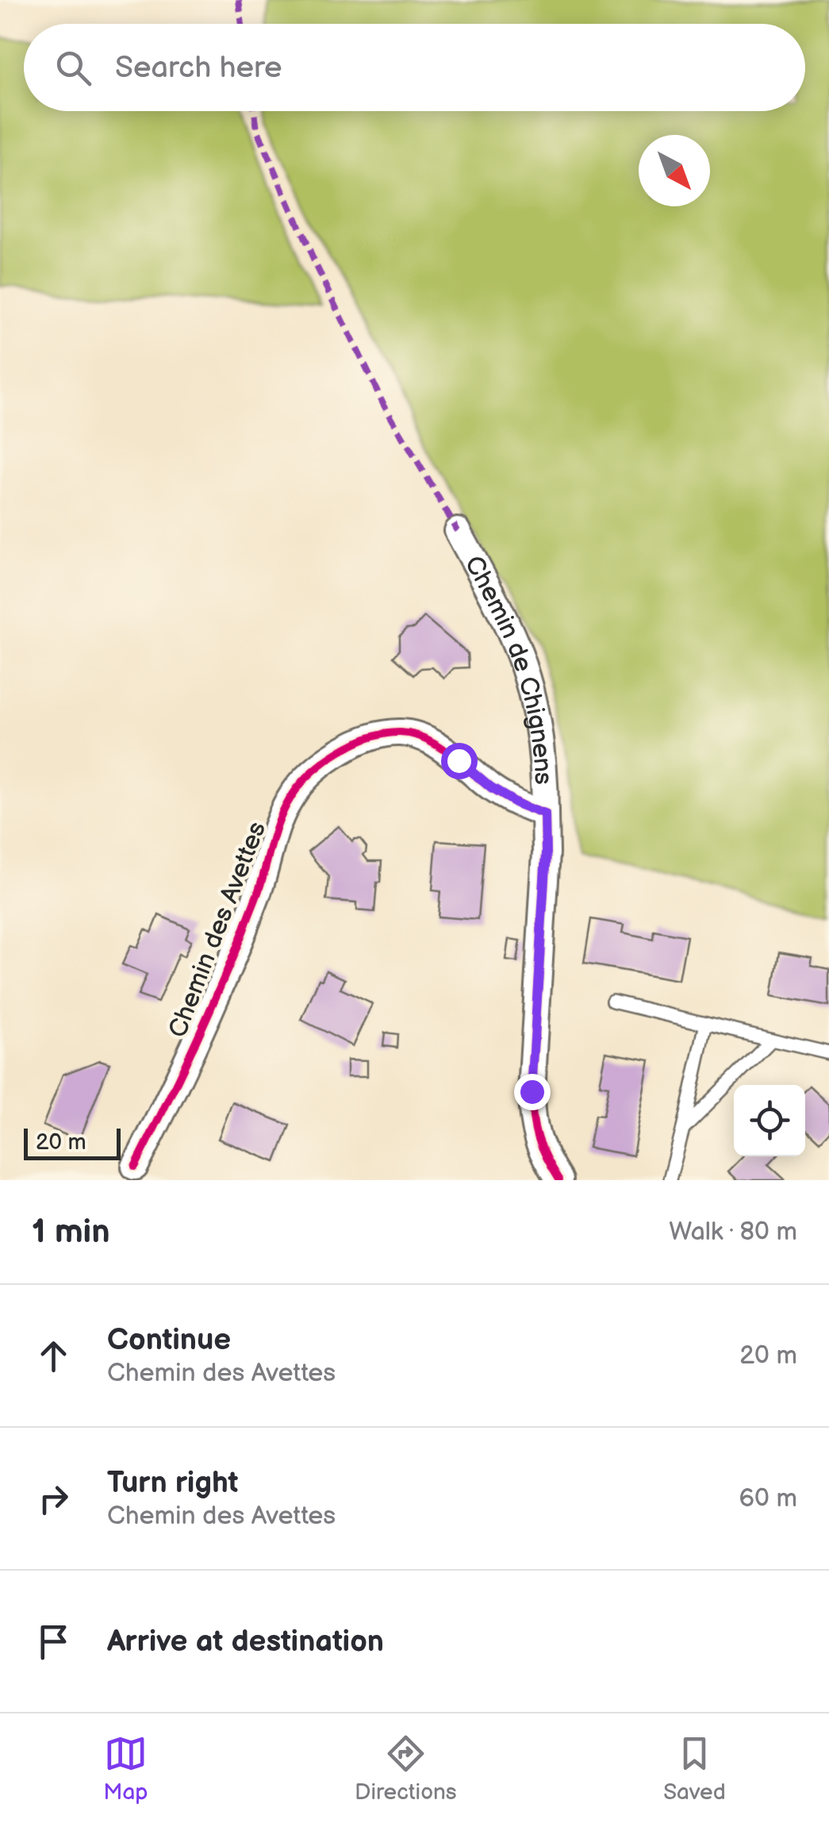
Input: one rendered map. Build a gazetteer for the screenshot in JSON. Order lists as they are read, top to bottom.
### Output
{
  "streets": {
    "street": ["Chemin de Chignens", "Chemin des Avettes"]
  },
  "crossings": [
    ["Chemin de Chignens", "Chemin des Avettes"]
  ],
  "scale_bar": "20 m",
  "north": "bottom right",
  "page": {
    "search": "Search here",
    "scale": "20 m",
    "heading": ["1 min", "Walk · 80 m"],
    "list": [
      ["Continue", "Chemin des Avettes", "20 m"],
      ["Turn right", "Chemin des Avettes", "60 m"],
      "Arrive at destination"
    ],
    "nav": ["Map", "Directions", "Saved"]
  }
}
